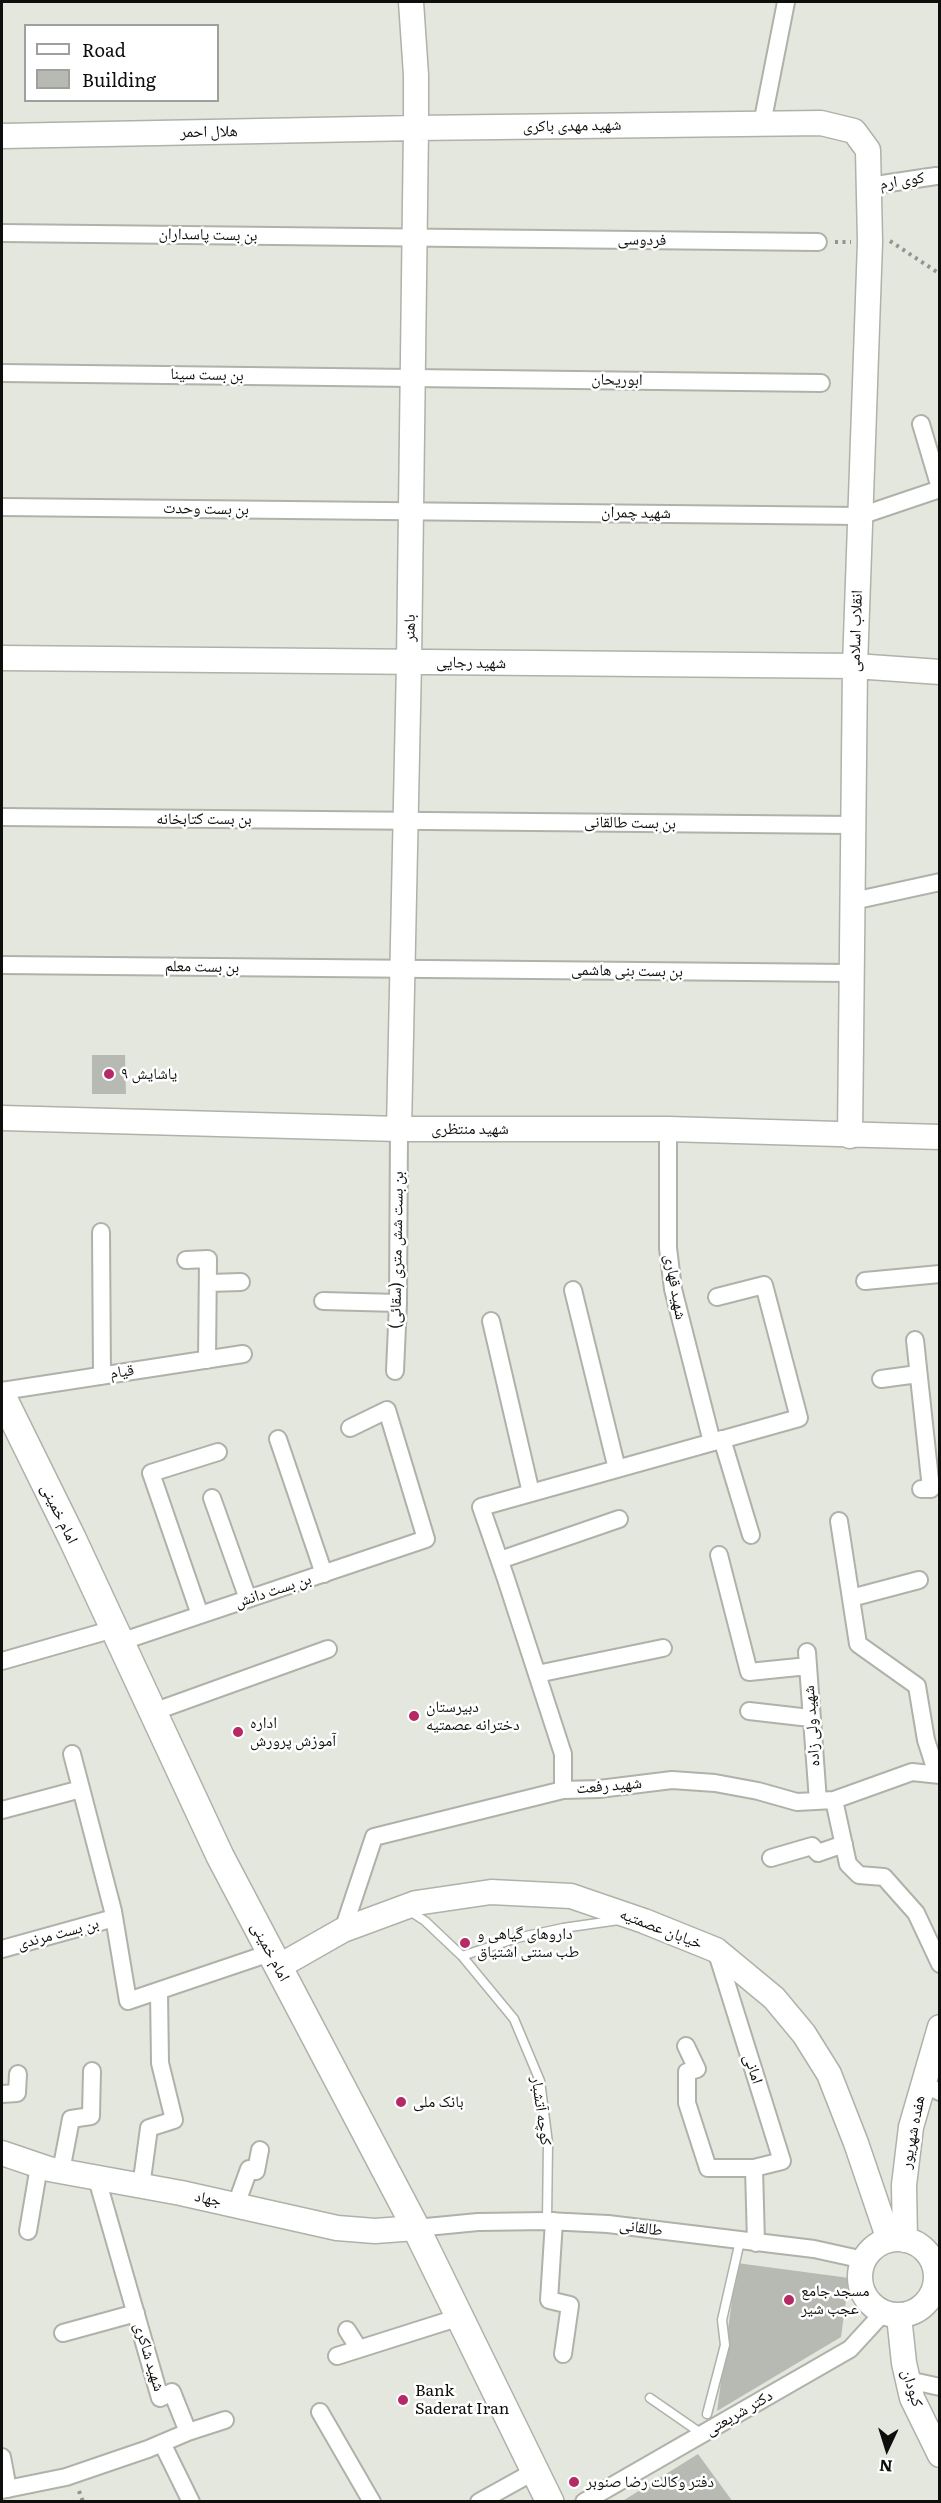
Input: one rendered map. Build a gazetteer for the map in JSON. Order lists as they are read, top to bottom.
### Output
{
  "streets": {
    "main road": ["امام خمینی"],
    "street": [
      "شهید مهدی باکری",
      "هلال احمر",
      "کوی ارم",
      "بن بست پاسداران",
      "فردوسی",
      "بن بست سینا",
      "ابوریحان",
      "بن بست وحدت",
      "شهید چمران",
      "باهنر",
      "انقلاب اسلامی",
      "شهید رجایی",
      "بن بست کتابخانه",
      "بن بست طالقانی",
      "بن بست معلم",
      "بن بست بنی هاشمی",
      "شهید منتظری",
      "بن بست شش متری (سقائی)",
      "شهید قهاری",
      "قیام",
      "بن بست دانش",
      "شهید ولی زاده",
      "شهید رفعت",
      "خیابان عصمتیه",
      "بن بست مرندی",
      "امانی",
      "هفده شهریور",
      "جهاد",
      "طالقانی",
      "شهید شاکری",
      "کبودان",
      "دکتر شریعتی"
    ],
    "lane": ["کوچه آتشبار"]
  },
  "crossings": [
    ["شهید مهدی باکری", "هلال احمر"],
    ["شهید مهدی باکری", "باهنر"],
    ["شهید مهدی باکری", "انقلاب اسلامی"],
    ["هلال احمر", "باهنر"],
    ["کوی ارم", "انقلاب اسلامی"],
    ["بن بست پاسداران", "فردوسی"],
    ["بن بست پاسداران", "باهنر"],
    ["فردوسی", "باهنر"],
    ["بن بست سینا", "ابوریحان"],
    ["بن بست سینا", "باهنر"],
    ["ابوریحان", "باهنر"],
    ["بن بست وحدت", "شهید چمران"],
    ["بن بست وحدت", "باهنر"],
    ["شهید چمران", "باهنر"],
    ["شهید چمران", "انقلاب اسلامی"],
    ["باهنر", "شهید رجایی"],
    ["باهنر", "بن بست کتابخانه"],
    ["باهنر", "بن بست طالقانی"],
    ["باهنر", "بن بست معلم"],
    ["باهنر", "بن بست بنی هاشمی"],
    ["باهنر", "شهید منتظری"],
    ["باهنر", "بن بست شش متری (سقائی)"],
    ["انقلاب اسلامی", "شهید رجایی"],
    ["انقلاب اسلامی", "بن بست طالقانی"],
    ["انقلاب اسلامی", "بن بست بنی هاشمی"],
    ["انقلاب اسلامی", "شهید منتظری"],
    ["بن بست کتابخانه", "بن بست طالقانی"],
    ["بن بست معلم", "بن بست بنی هاشمی"],
    ["شهید منتظری", "بن بست شش متری (سقائی)"],
    ["شهید منتظری", "شهید قهاری"],
    ["امام خمینی", "بن بست دانش"],
    ["امام خمینی", "خیابان عصمتیه"],
    ["امام خمینی", "جهاد"],
    ["امام خمینی", "طالقانی"],
    ["شهید ولی زاده", "شهید رفعت"],
    ["شهید رفعت", "خیابان عصمتیه"],
    ["خیابان عصمتیه", "امانی"],
    ["خیابان عصمتیه", "کوچه آتشبار"],
    ["خیابان عصمتیه", "هفده شهریور"],
    ["خیابان عصمتیه", "طالقانی"],
    ["خیابان عصمتیه", "کبودان"],
    ["خیابان عصمتیه", "دکتر شریعتی"],
    ["کوچه آتشبار", "طالقانی"],
    ["هفده شهریور", "طالقانی"],
    ["هفده شهریور", "کبودان"],
    ["هفده شهریور", "دکتر شریعتی"],
    ["جهاد", "طالقانی"],
    ["جهاد", "شهید شاکری"],
    ["طالقانی", "کبودان"],
    ["طالقانی", "دکتر شریعتی"],
    ["کبودان", "دکتر شریعتی"]
  ],
  "places": [
    "یاشایش ۹",
    "دبیرستان دخترانه عصمتیه",
    "اداره آموزش پرورش",
    "داروهای گیاهی و طب سنتی اشتیاق",
    "بانک ملی",
    "مسجد جامع عجب شیر",
    "Bank Saderat Iran",
    "دفتر وکالت رضا صنوبر"
  ],
  "legend": ["Road", "Building"],
  "north": "bottom"
}
